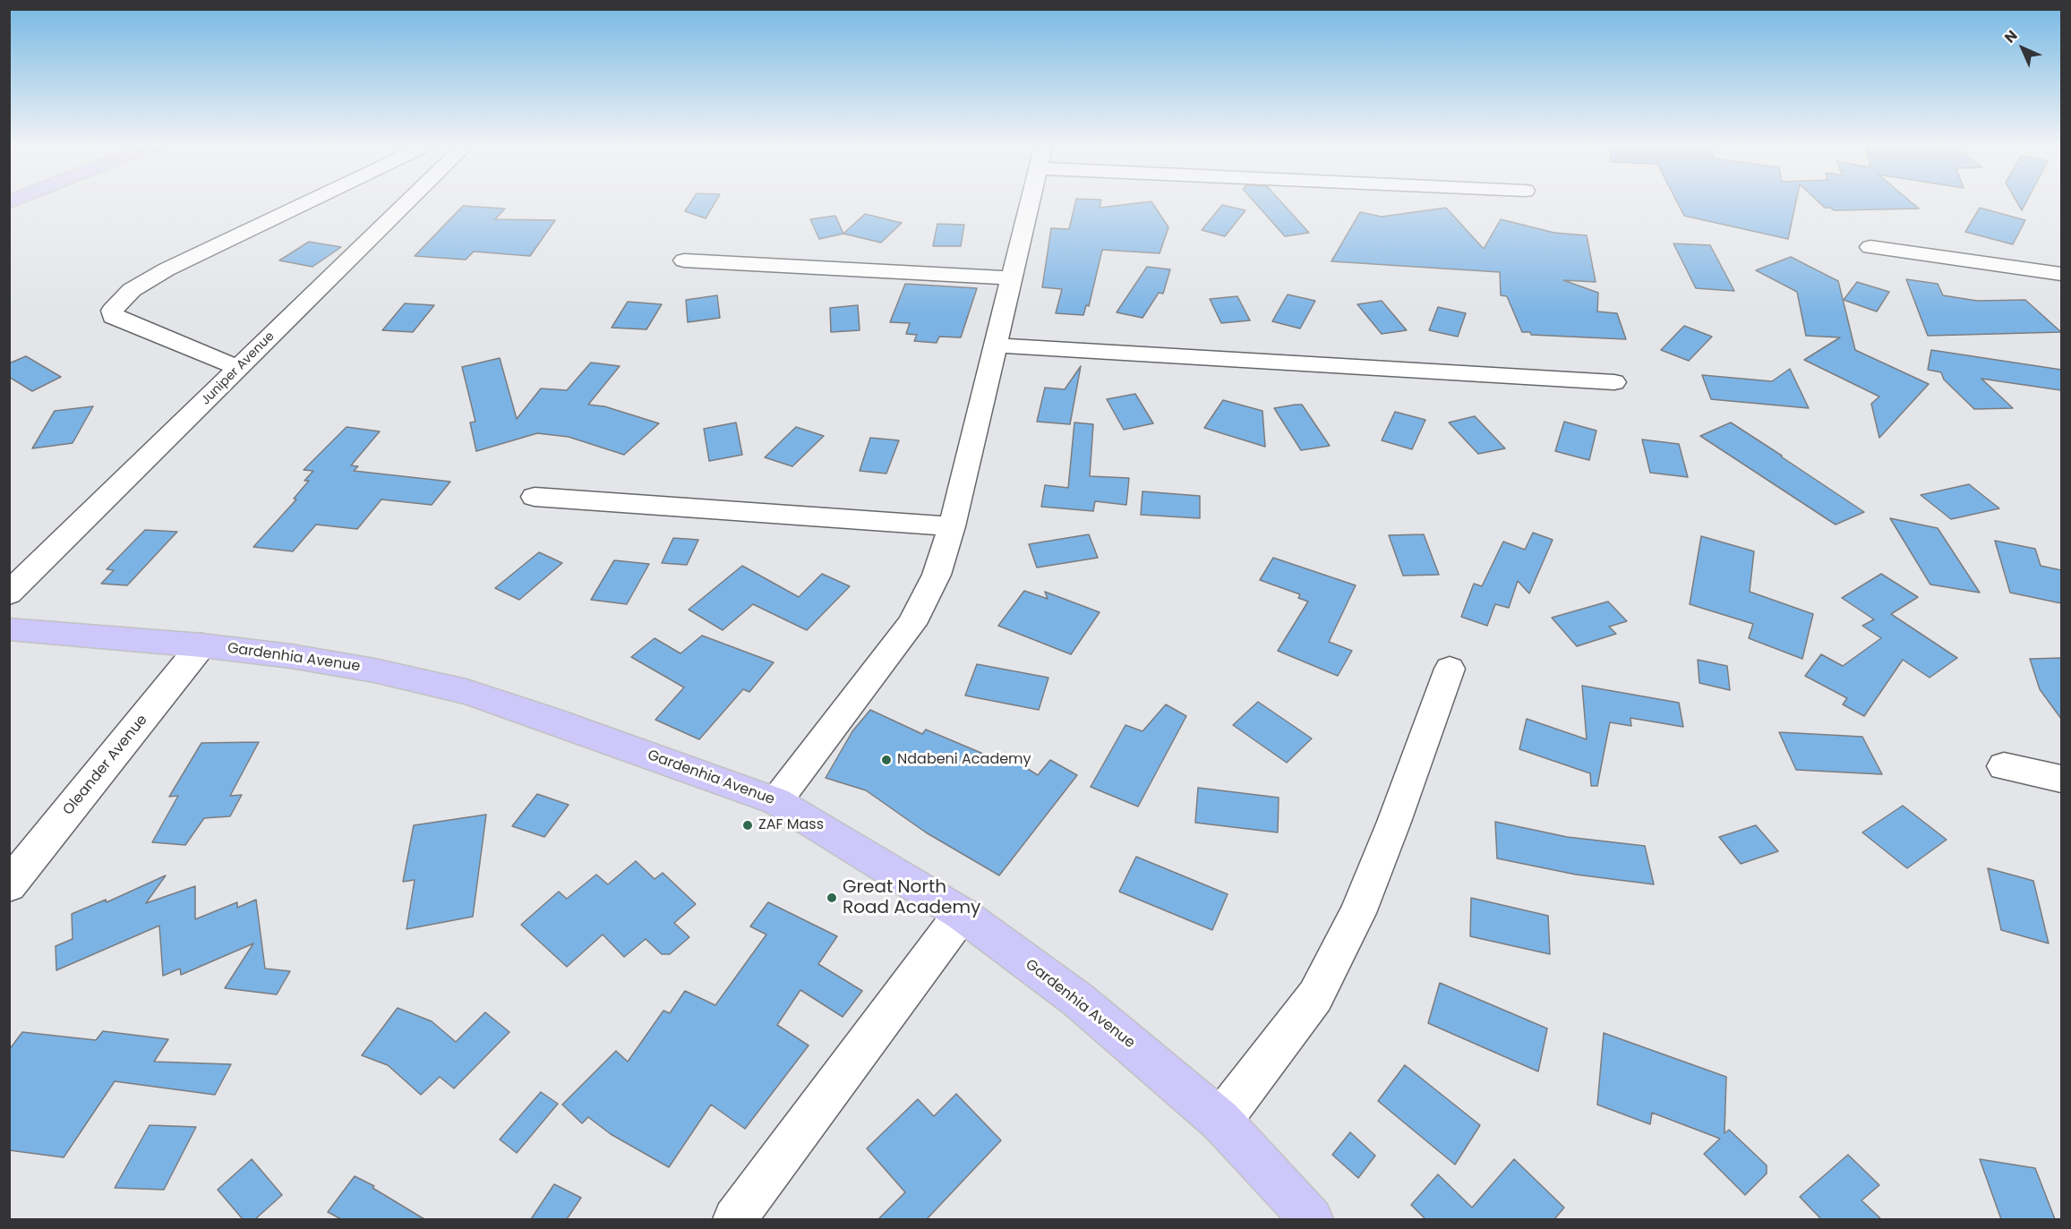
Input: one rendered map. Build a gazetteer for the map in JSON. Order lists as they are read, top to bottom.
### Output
{
  "streets": {
    "main road": ["Gardenhia Avenue"],
    "street": ["Juniper Avenue", "Oleander Avenue"]
  },
  "crossings": [
    ["Gardenhia Avenue", "Oleander Avenue"]
  ],
  "places": ["Ndabeni Academy", "ZAF Mass", "Great North Road Academy"],
  "north": "top left"
}
